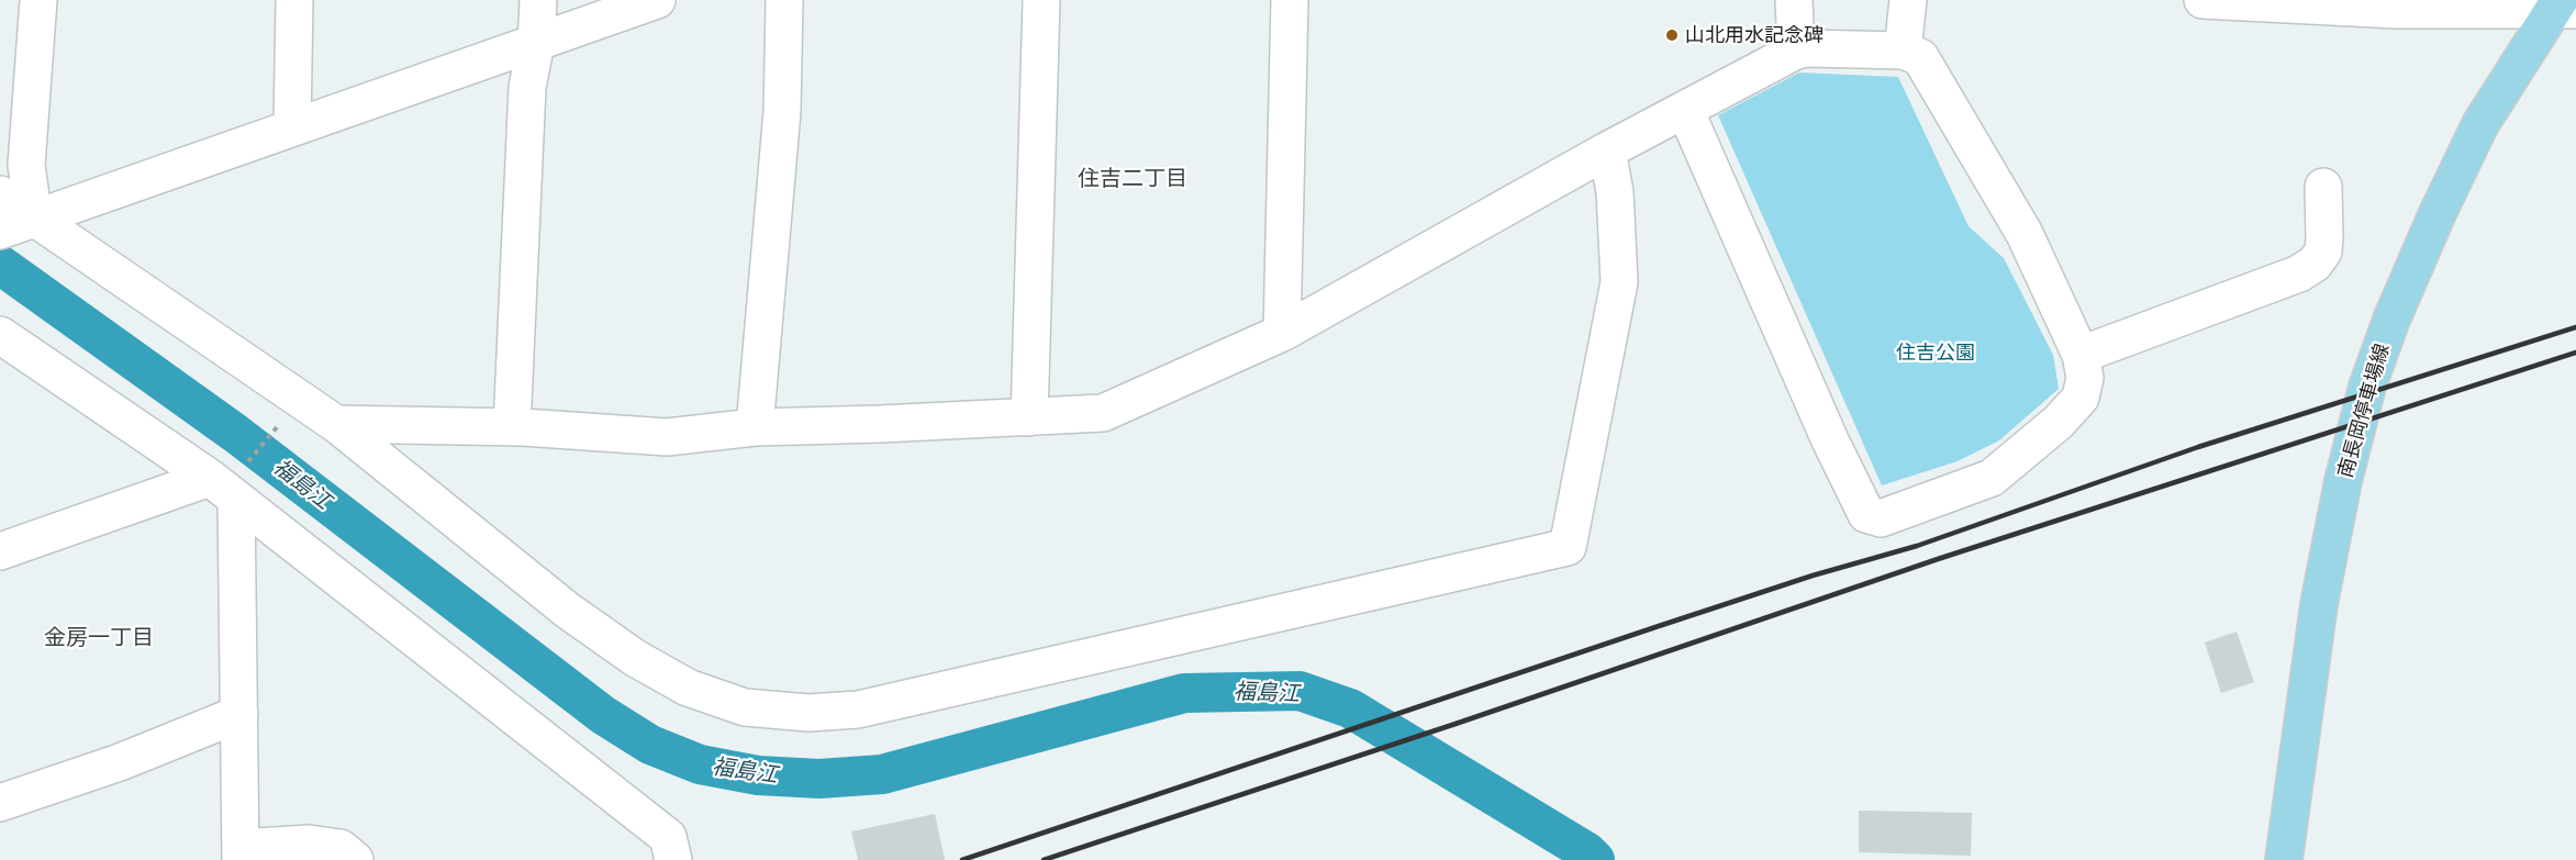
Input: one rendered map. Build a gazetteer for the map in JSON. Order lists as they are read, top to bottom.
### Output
{
  "streets": {
    "main road": ["南長岡停車場線"]
  },
  "districts": ["住吉二丁目", "金房一丁目"],
  "water": ["福島江"],
  "parks": ["住吉公園"],
  "places": ["山北用水記念碑"]
}
